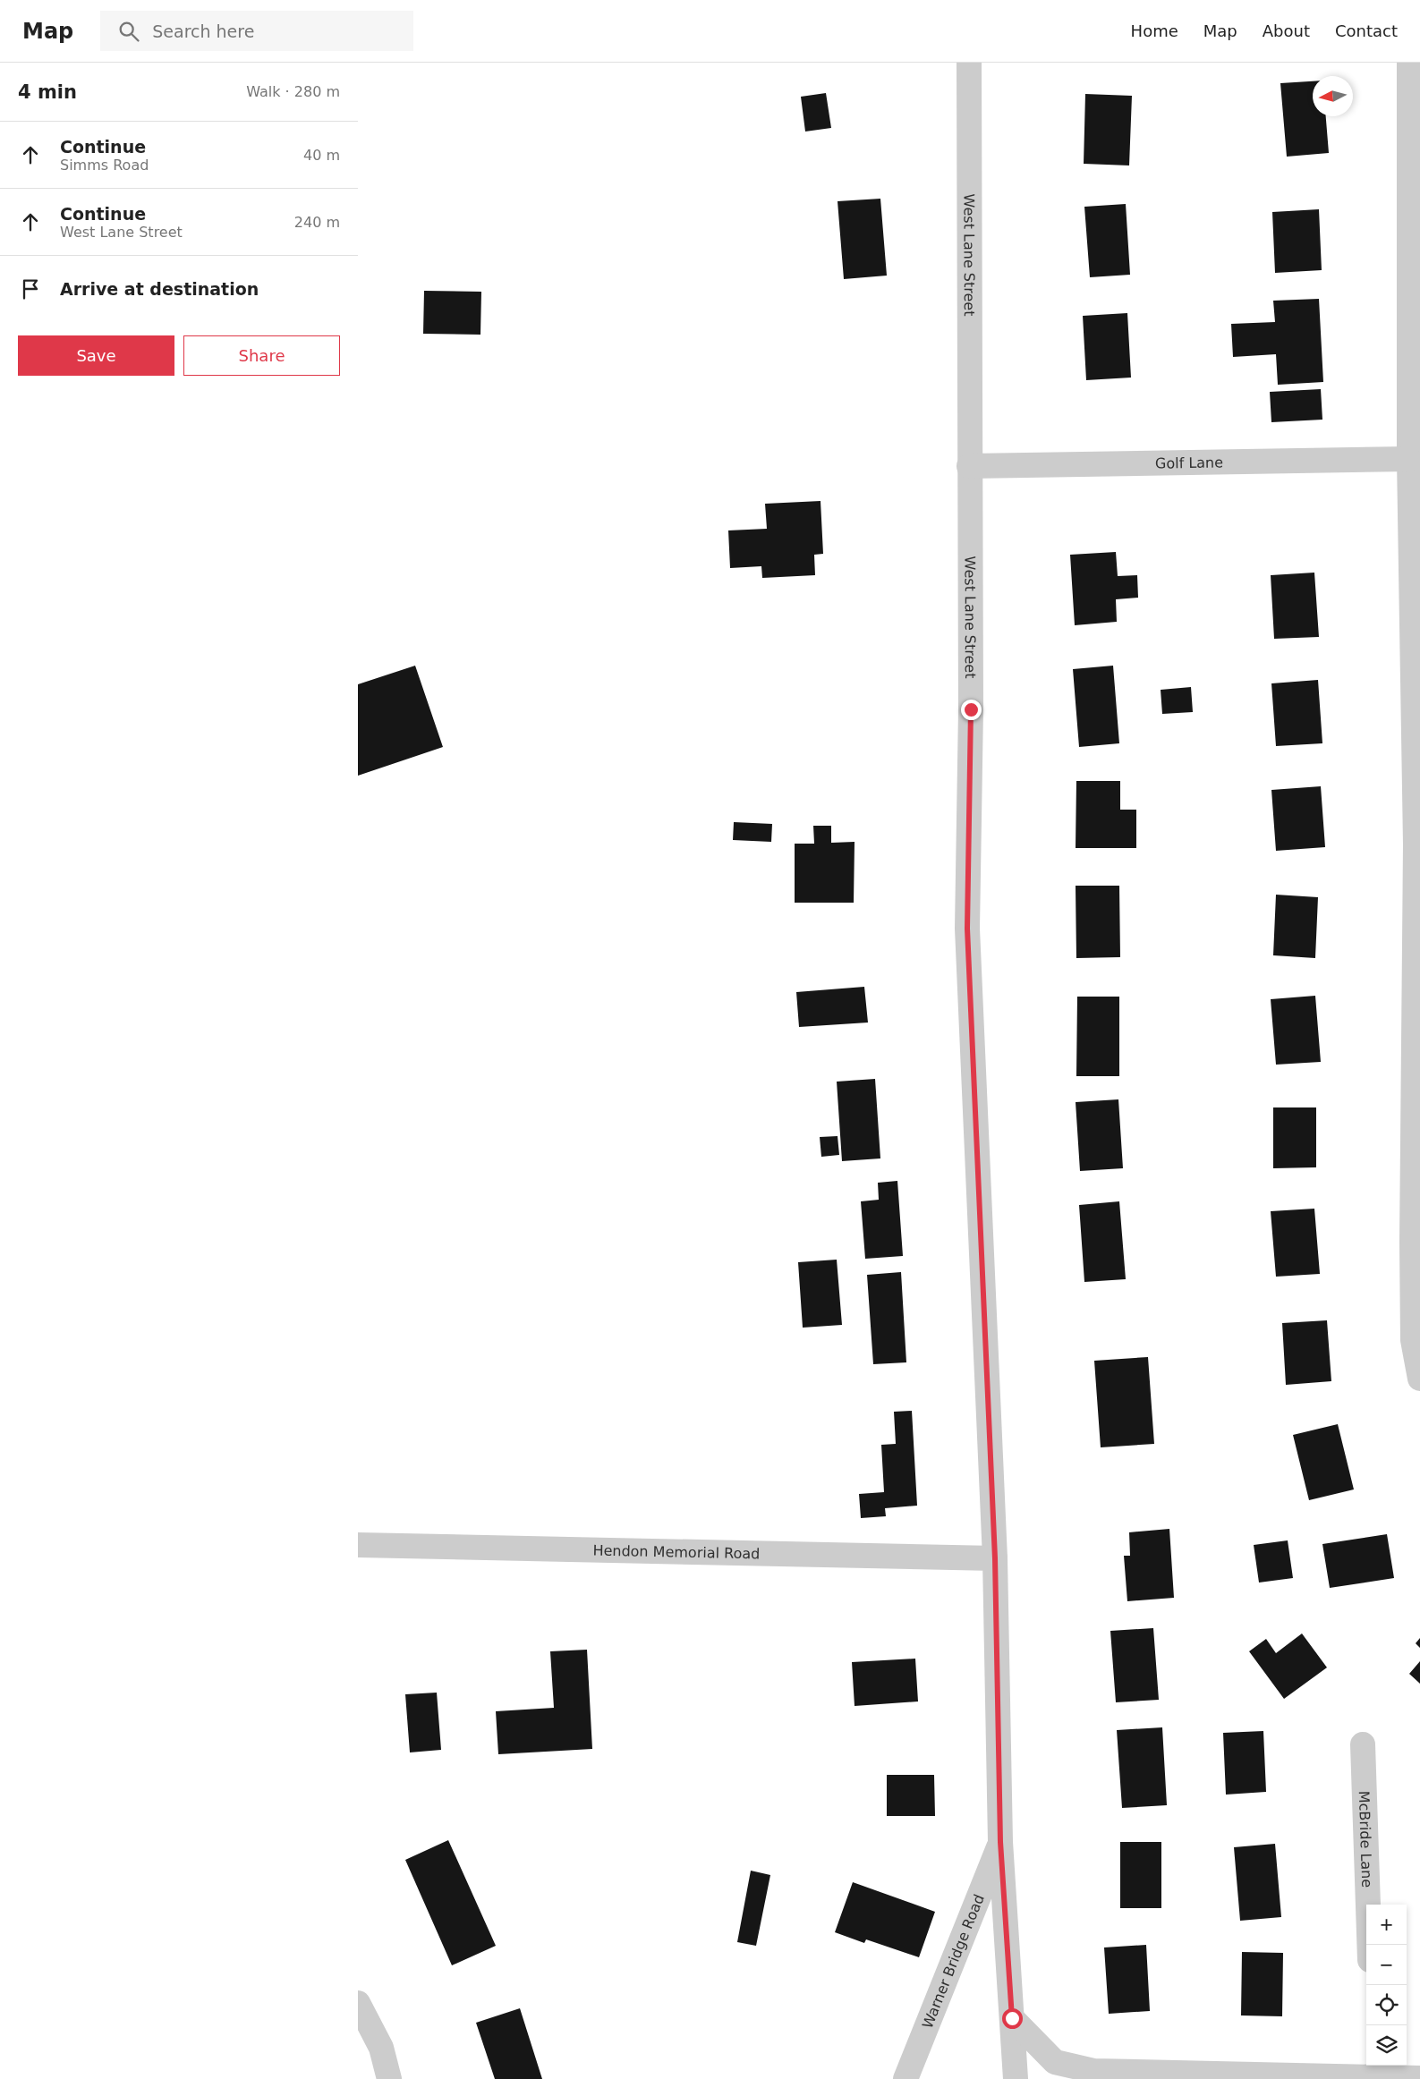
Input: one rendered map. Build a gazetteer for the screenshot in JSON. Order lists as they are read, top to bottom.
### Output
{
  "streets": {
    "street": [
      "West Lane Street",
      "Golf Lane",
      "Hendon Memorial Road",
      "McBride Lane",
      "Warner Bridge Road"
    ]
  },
  "crossings": [
    ["West Lane Street", "Golf Lane"],
    ["West Lane Street", "Hendon Memorial Road"],
    ["West Lane Street", "Warner Bridge Road"]
  ],
  "north": "left",
  "page": {
    "header": "Map",
    "search": "Search here",
    "nav": [
      "Home",
      "Map",
      "About",
      "Contact"
    ],
    "heading": ["4 min", "Walk · 280 m"],
    "list": [
      ["Continue", "Simms Road", "40 m"],
      ["Continue", "West Lane Street", "240 m"],
      "Arrive at destination"
    ],
    "buttons": ["Save", "Share"],
    "map_buttons": ["+", "−"]
  }
}
